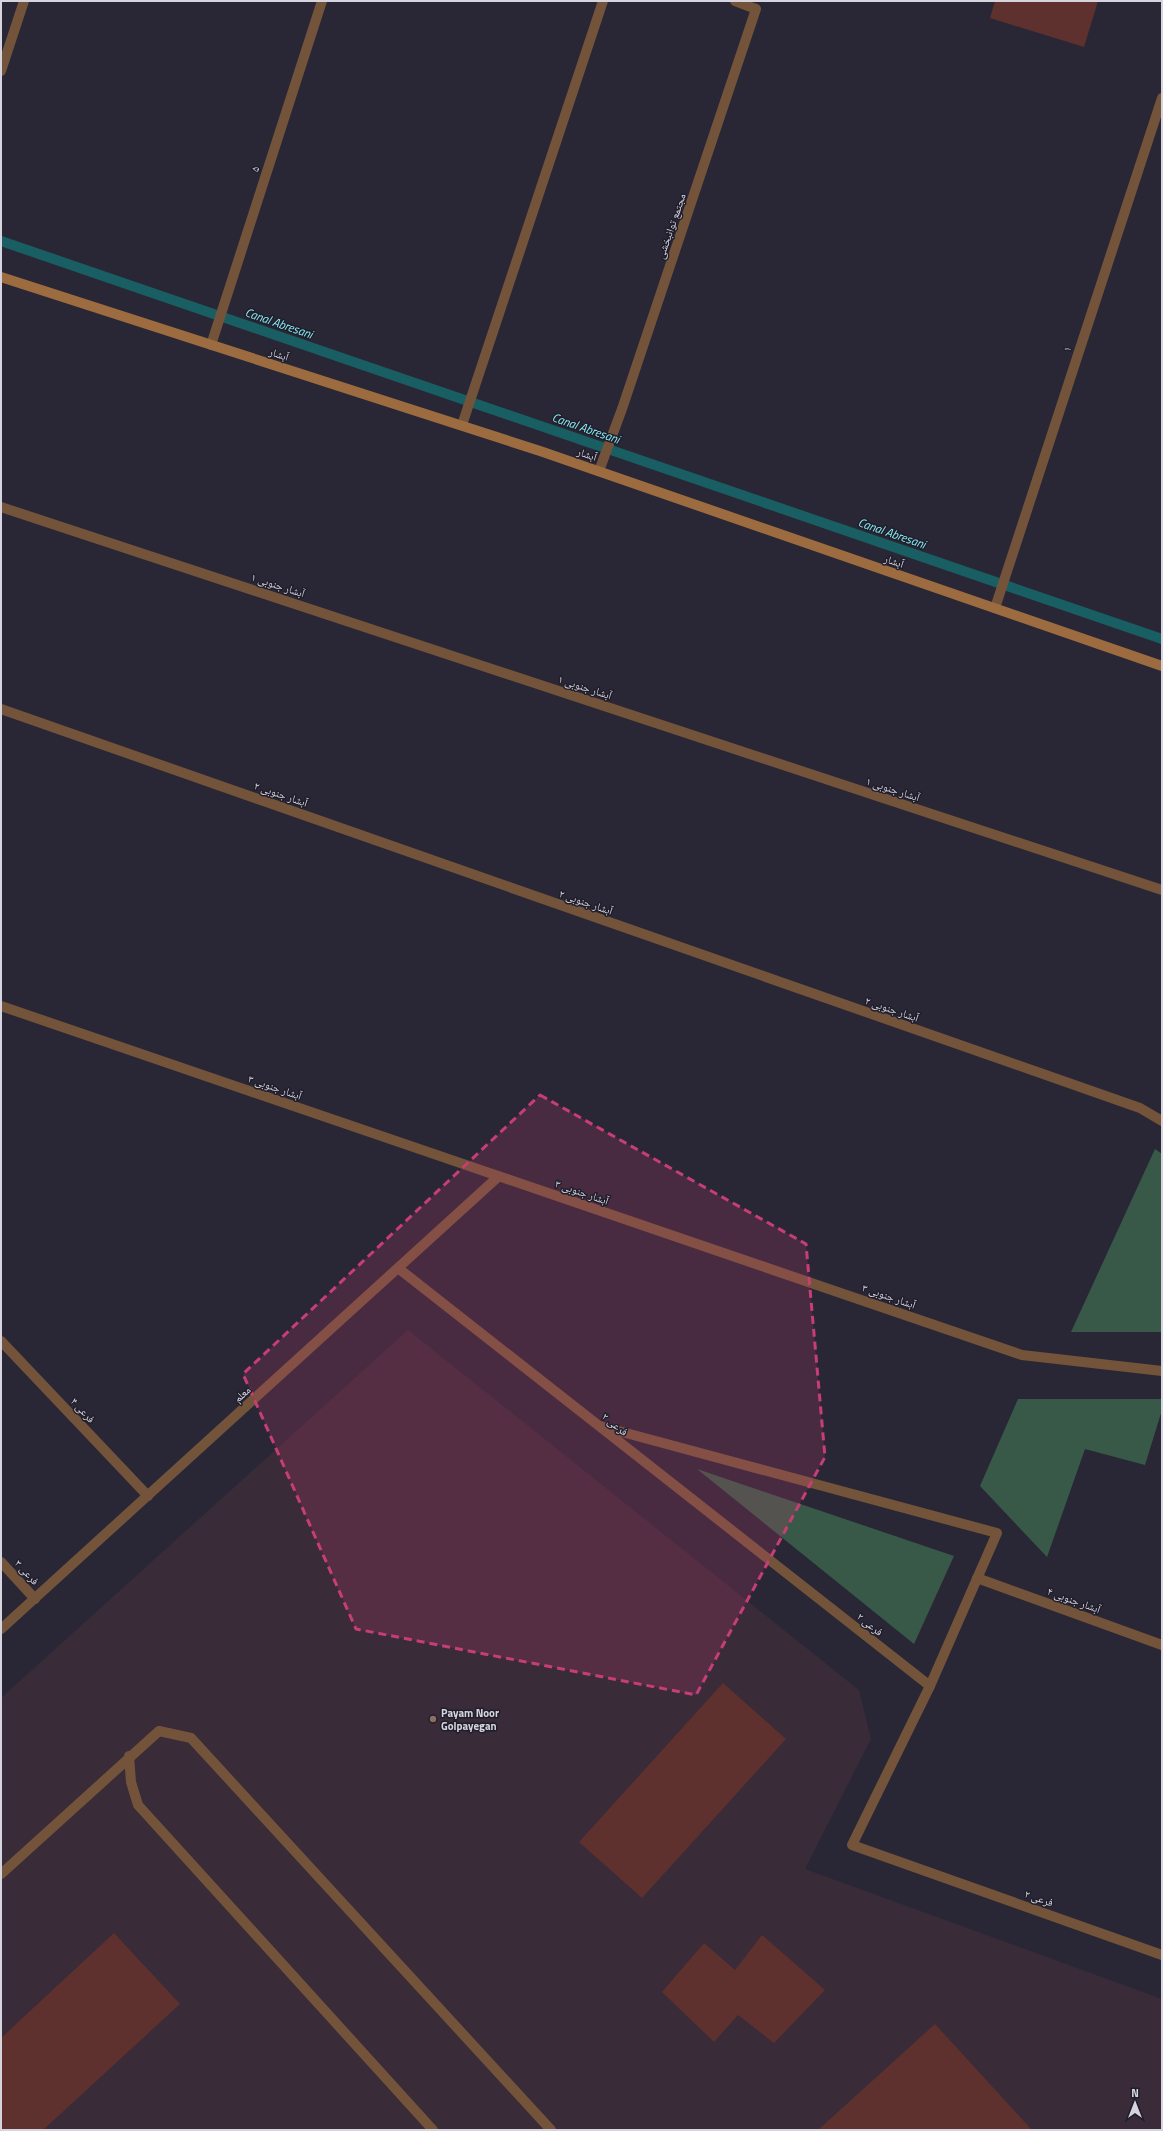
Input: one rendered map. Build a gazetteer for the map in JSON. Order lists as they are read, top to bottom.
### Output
{
  "streets": {
    "street": [
      "۵",
      "مجتمع توانبخشى",
      "۱",
      "آبشار",
      "آبشار جنوبی ۱",
      "آبشار جنوبی ۲",
      "آبشار جنوبی ۳",
      "معلم",
      "فرعی ۴",
      "فرعی ۲",
      "فرعی ۳",
      "آبشار جنوبی ۴"
    ]
  },
  "crossings": [
    ["۵", "آبشار"],
    ["مجتمع توانبخشى", "آبشار"],
    ["۱", "آبشار"],
    ["آبشار جنوبی ۳", "معلم"],
    ["معلم", "فرعی ۴"],
    ["معلم", "فرعی ۲"],
    ["معلم", "فرعی ۳"]
  ],
  "water": ["Canal Abresani"],
  "places": ["Payam Noor Golpayegan"],
  "north": "top"
}
